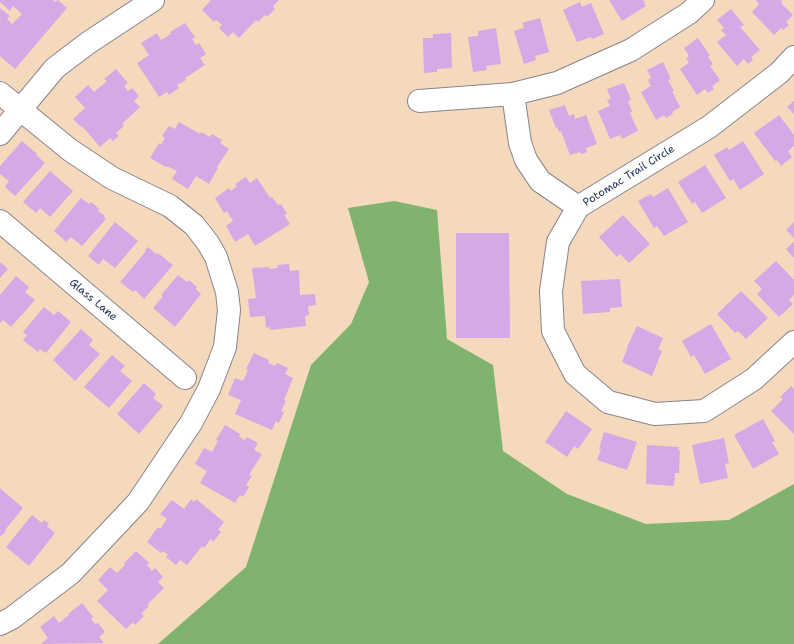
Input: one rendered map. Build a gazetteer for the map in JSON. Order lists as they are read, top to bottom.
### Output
{
  "streets": {
    "street": ["Potomac Trail Circle", "Glass Lane"]
  }
}
